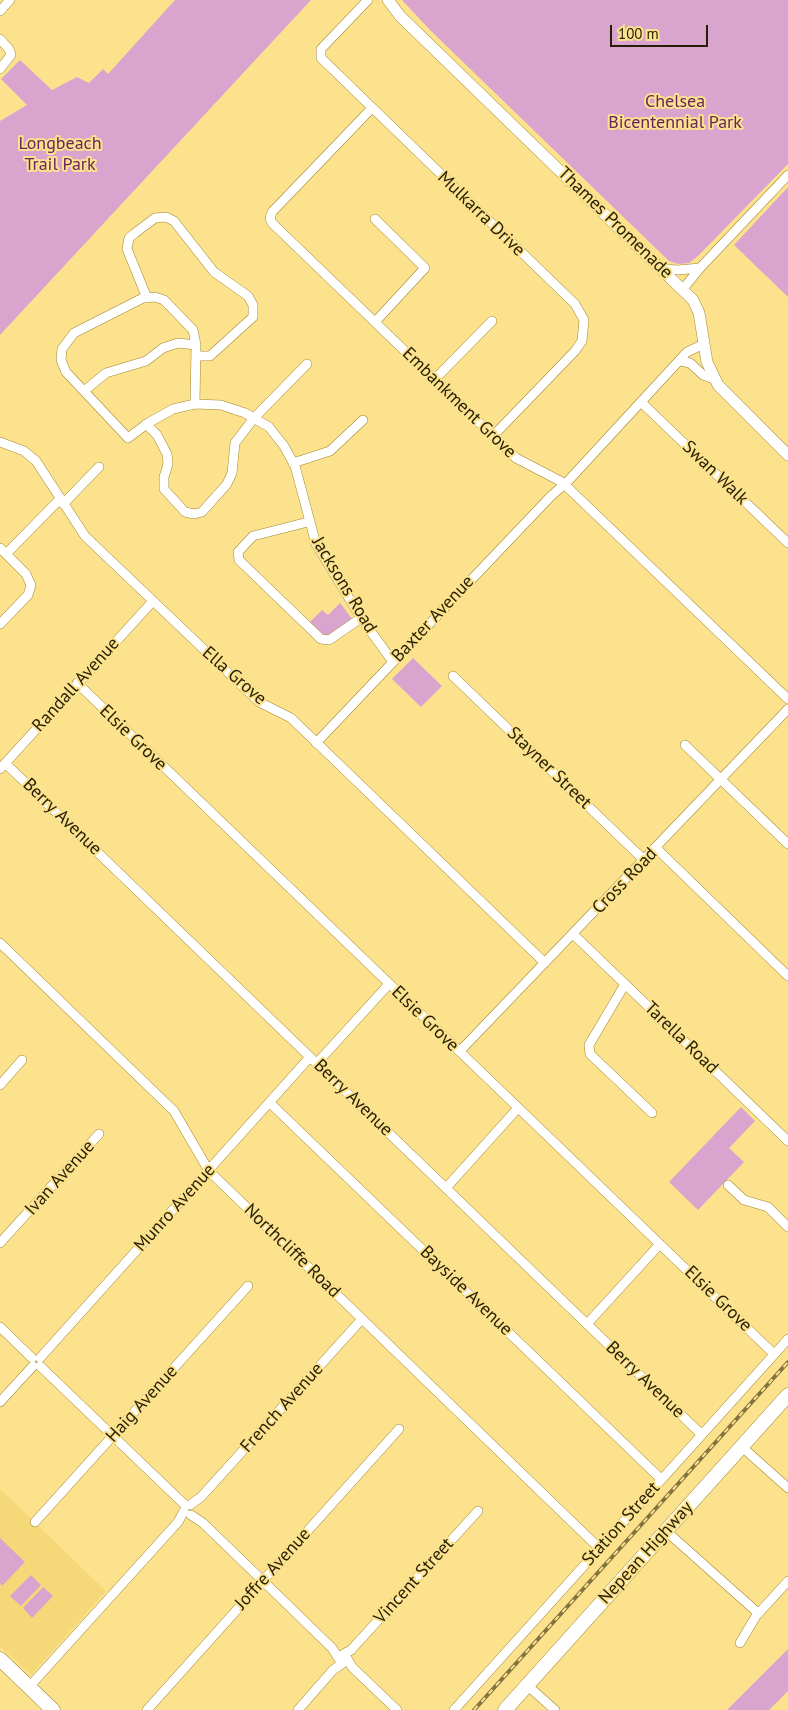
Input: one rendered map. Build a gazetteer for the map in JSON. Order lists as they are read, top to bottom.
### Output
{
  "streets": {
    "highway": ["Nepean Highway"],
    "main road": ["Thames Promenade"],
    "street": [
      "Mulkarra Drive",
      "Embankment Grove",
      "Swan Walk",
      "Jacksons Road",
      "Baxter Avenue",
      "Ella Grove",
      "Randall Avenue",
      "Elsie Grove",
      "Stayner Street",
      "Berry Avenue",
      "Cross Road",
      "Tarella Road",
      "Ivan Avenue",
      "Munro Avenue",
      "Northcliffe Road",
      "Bayside Avenue",
      "Haig Avenue",
      "French Avenue",
      "Station Street",
      "Joffre Avenue",
      "Vincent Street"
    ]
  },
  "crossings": [
    ["Mulkarra Drive", "Embankment Grove"],
    ["Thames Promenade", "Baxter Avenue"],
    ["Embankment Grove", "Baxter Avenue"],
    ["Swan Walk", "Baxter Avenue"],
    ["Jacksons Road", "Baxter Avenue"],
    ["Baxter Avenue", "Ella Grove"],
    ["Ella Grove", "Randall Avenue"],
    ["Ella Grove", "Cross Road"],
    ["Randall Avenue", "Elsie Grove"],
    ["Randall Avenue", "Berry Avenue"],
    ["Elsie Grove", "Cross Road"],
    ["Elsie Grove", "Munro Avenue"],
    ["Elsie Grove", "Station Street"],
    ["Stayner Street", "Cross Road"],
    ["Berry Avenue", "Munro Avenue"],
    ["Berry Avenue", "Station Street"],
    ["Cross Road", "Tarella Road"],
    ["Munro Avenue", "Northcliffe Road"],
    ["Munro Avenue", "Bayside Avenue"],
    ["Northcliffe Road", "French Avenue"],
    ["Northcliffe Road", "Station Street"],
    ["Bayside Avenue", "Station Street"]
  ],
  "parks": ["Chelsea Bicentennial Park", "Longbeach Trail Park"],
  "scale_bar": "100 m"
}
